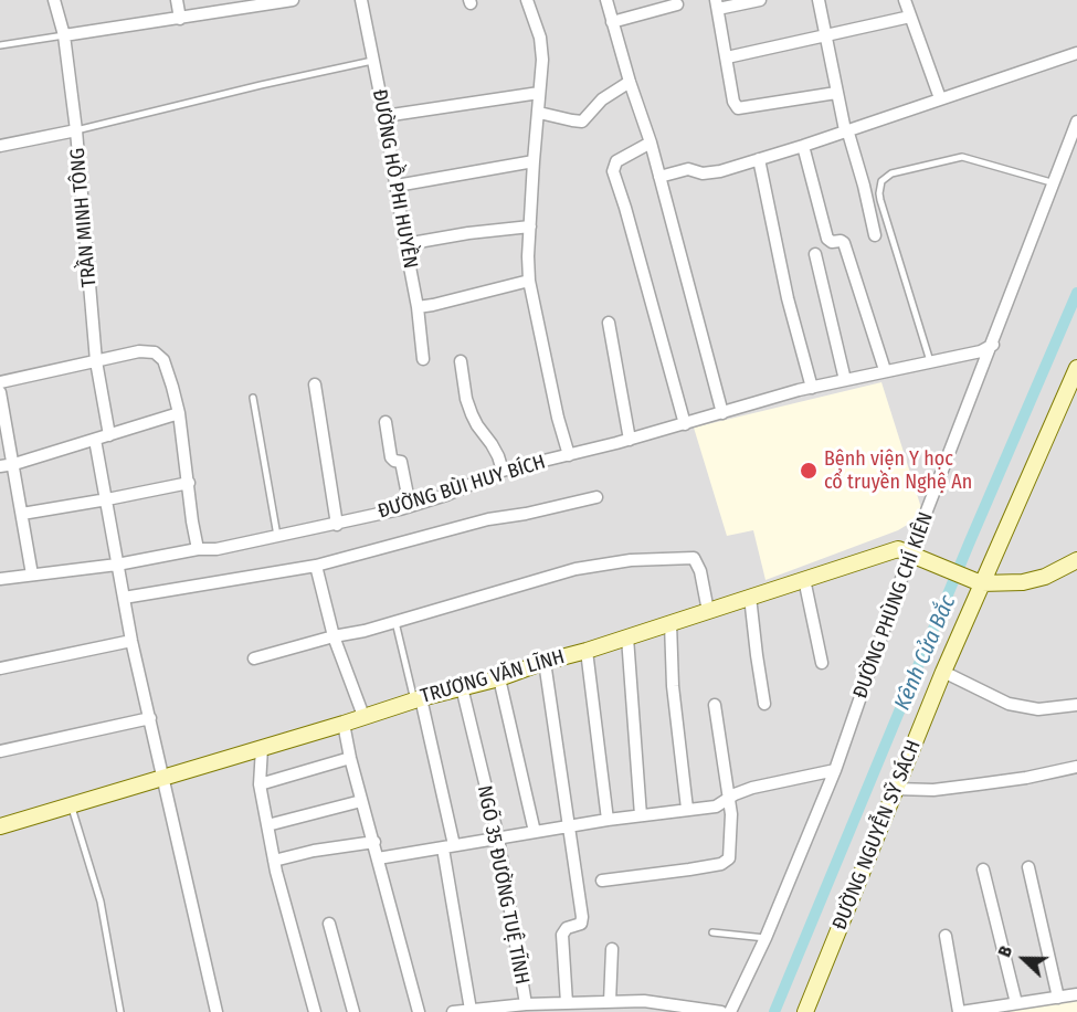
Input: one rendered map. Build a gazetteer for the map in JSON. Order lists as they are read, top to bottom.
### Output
{
  "streets": {
    "street": [
      "ĐƯỜNG HỒ PHI HUYỀN",
      "TRẦN MINH TÔNG",
      "ĐƯỜNG BÙI HUY BÍCH",
      "ĐƯỜNG PHÙNG CHÍ KIÊN",
      "TRƯƠNG VĂN LĨNH",
      "ĐƯỜNG NGUYỄN SỸ SÁCH",
      "NGÕ 35 ĐƯỜNG TUỆ TĨNH"
    ]
  },
  "crossings": [
    ["ĐƯỜNG BÙI HUY BÍCH", "ĐƯỜNG PHÙNG CHÍ KIÊN"],
    ["ĐƯỜNG PHÙNG CHÍ KIÊN", "TRƯƠNG VĂN LĨNH"],
    ["TRƯƠNG VĂN LĨNH", "ĐƯỜNG NGUYỄN SỸ SÁCH"],
    ["TRƯƠNG VĂN LĨNH", "NGÕ 35 ĐƯỜNG TUỆ TĨNH"]
  ],
  "water": ["Kênh Cửa Bắc"],
  "places": ["Bệnh viện Y học cổ truyền Nghệ An"],
  "north": "left"
}
